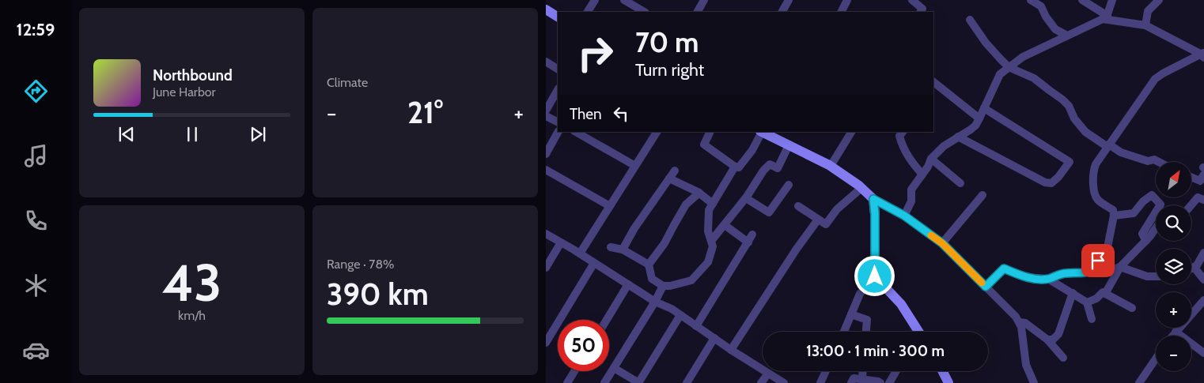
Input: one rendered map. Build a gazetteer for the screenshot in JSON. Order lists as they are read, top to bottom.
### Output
{
  "north": "top right",
  "page": {
    "tabs": "12:59",
    "tile": [
      "Climate",
      ["43", "km/h"],
      ["Range · 78%", "390 km"]
    ],
    "turn": ["70 m", "Turn right"],
    "song": ["Northbound", "June Harbor"],
    "then": "Then",
    "heat": ["−", "21°", "+"],
    "map_buttons": ["+", "−"],
    "limit": "50",
    "trip": "13:00 · 1 min · 300 m"
  }
}
